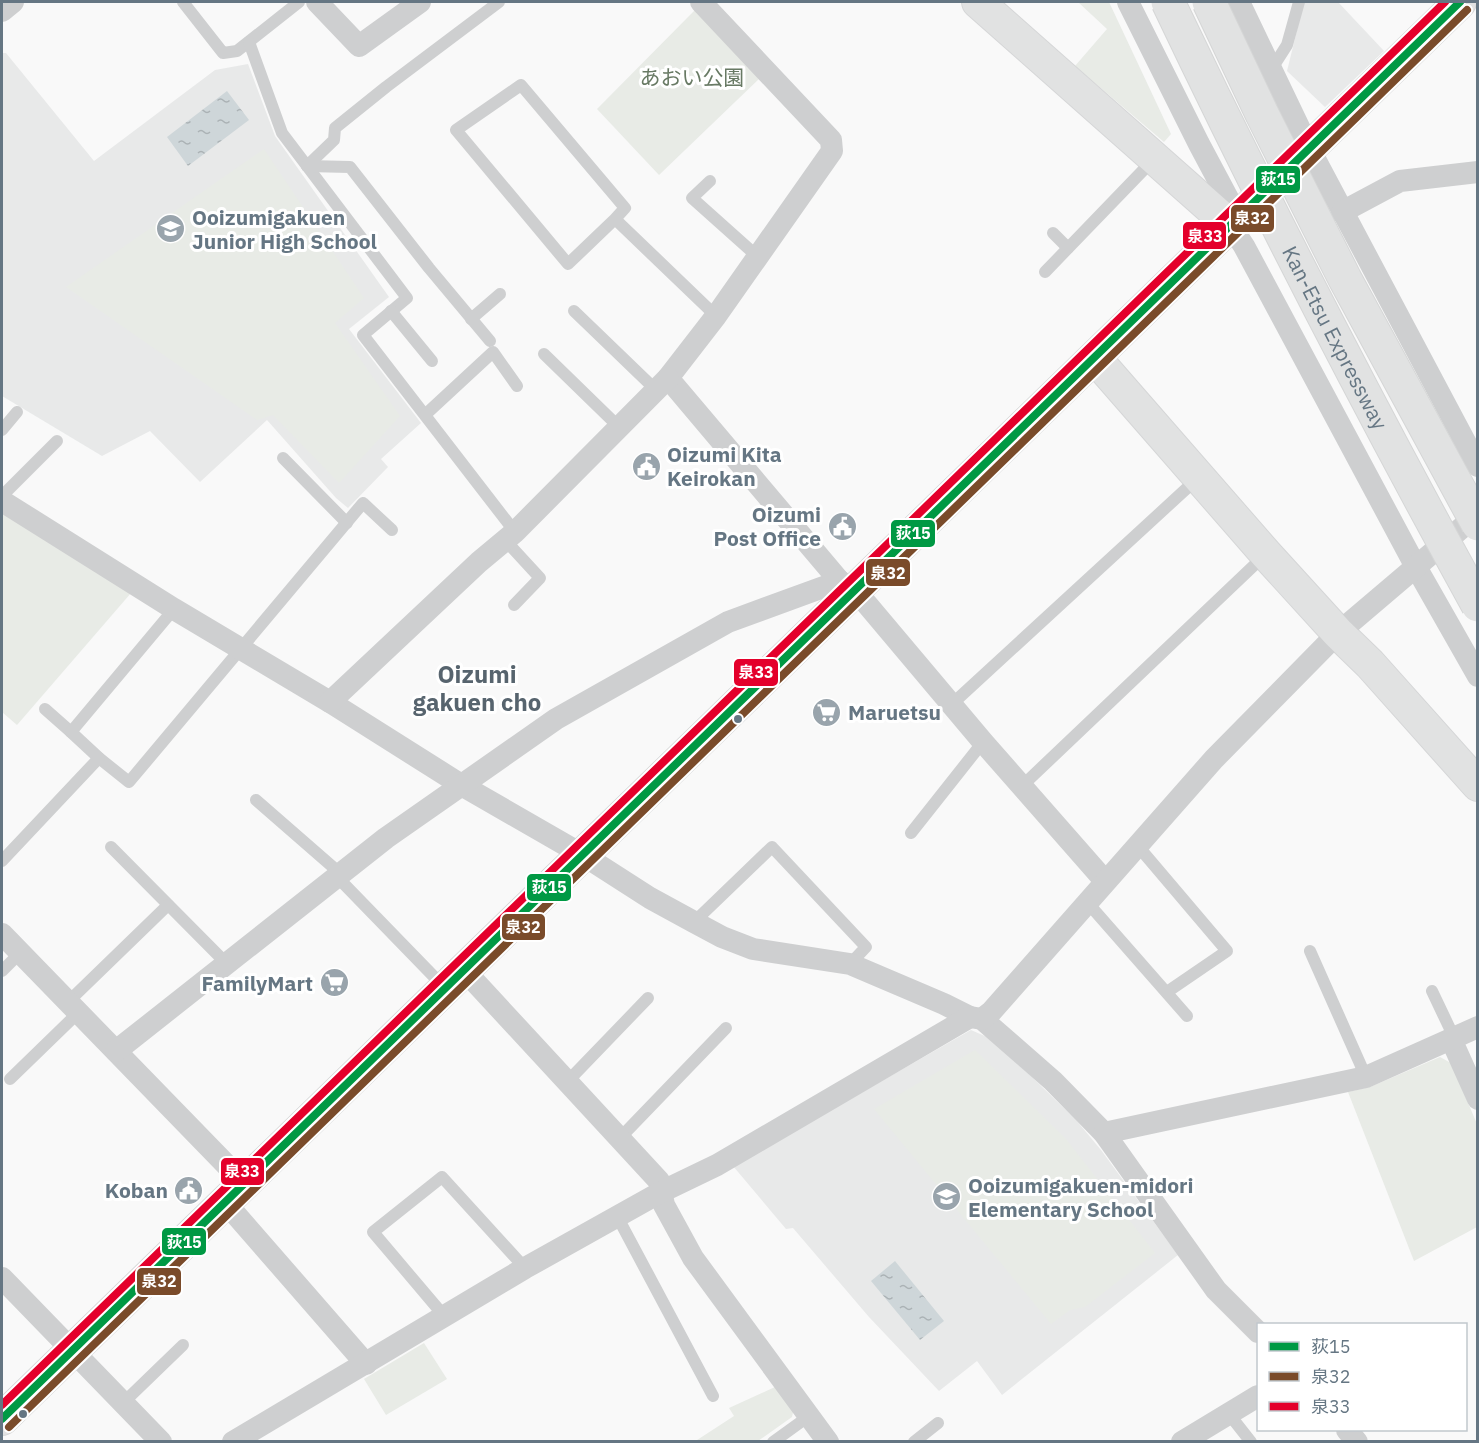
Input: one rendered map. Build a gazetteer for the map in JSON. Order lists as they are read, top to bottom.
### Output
{
  "streets": {
    "highway": ["Kan-Etsu Expressway"]
  },
  "districts": ["Oizumi gakuen cho"],
  "parks": ["あおい公園"],
  "places": {
    "school or university": ["Ooizumigakuen Junior High School", "Ooizumigakuen-midori Elementary School"],
    "public building": ["Oizumi Kita Keirokan", "Oizumi Post Office", "Koban"],
    "supermarket": ["Maruetsu", "FamilyMart"]
  },
  "lines": ["transit line 荻15", "transit line 泉33", "transit line 泉32"],
  "legend": ["荻15", "泉32", "泉33"]
}
